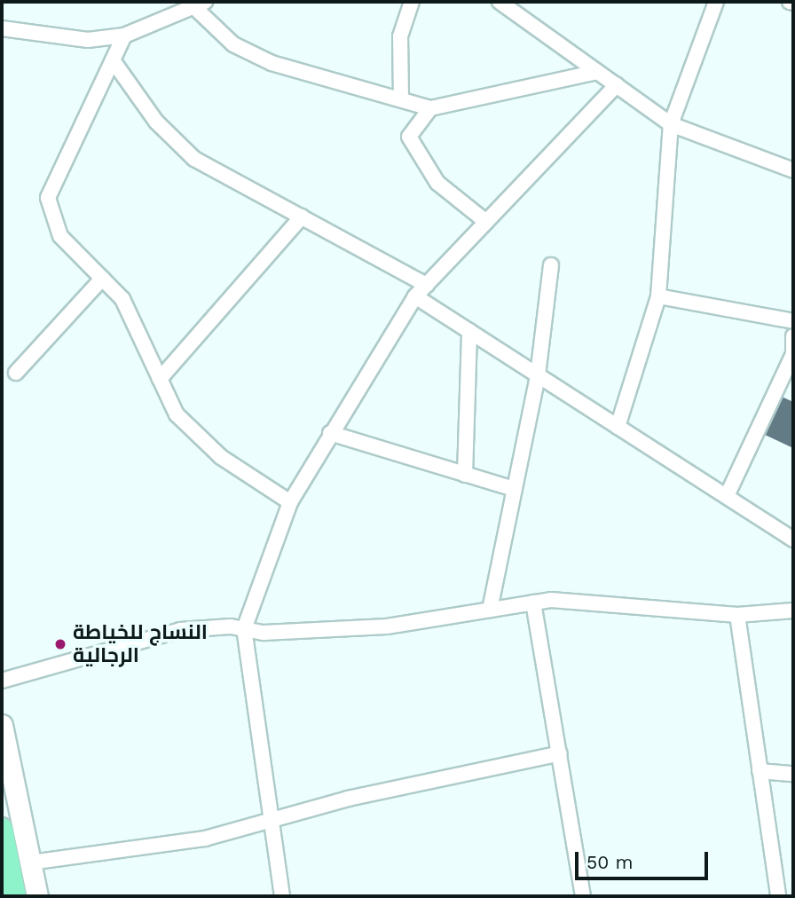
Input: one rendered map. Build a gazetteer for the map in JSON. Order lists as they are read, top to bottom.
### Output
{
  "places": ["النساج للخياطة الرجالية"],
  "scale_bar": "50 m"
}
